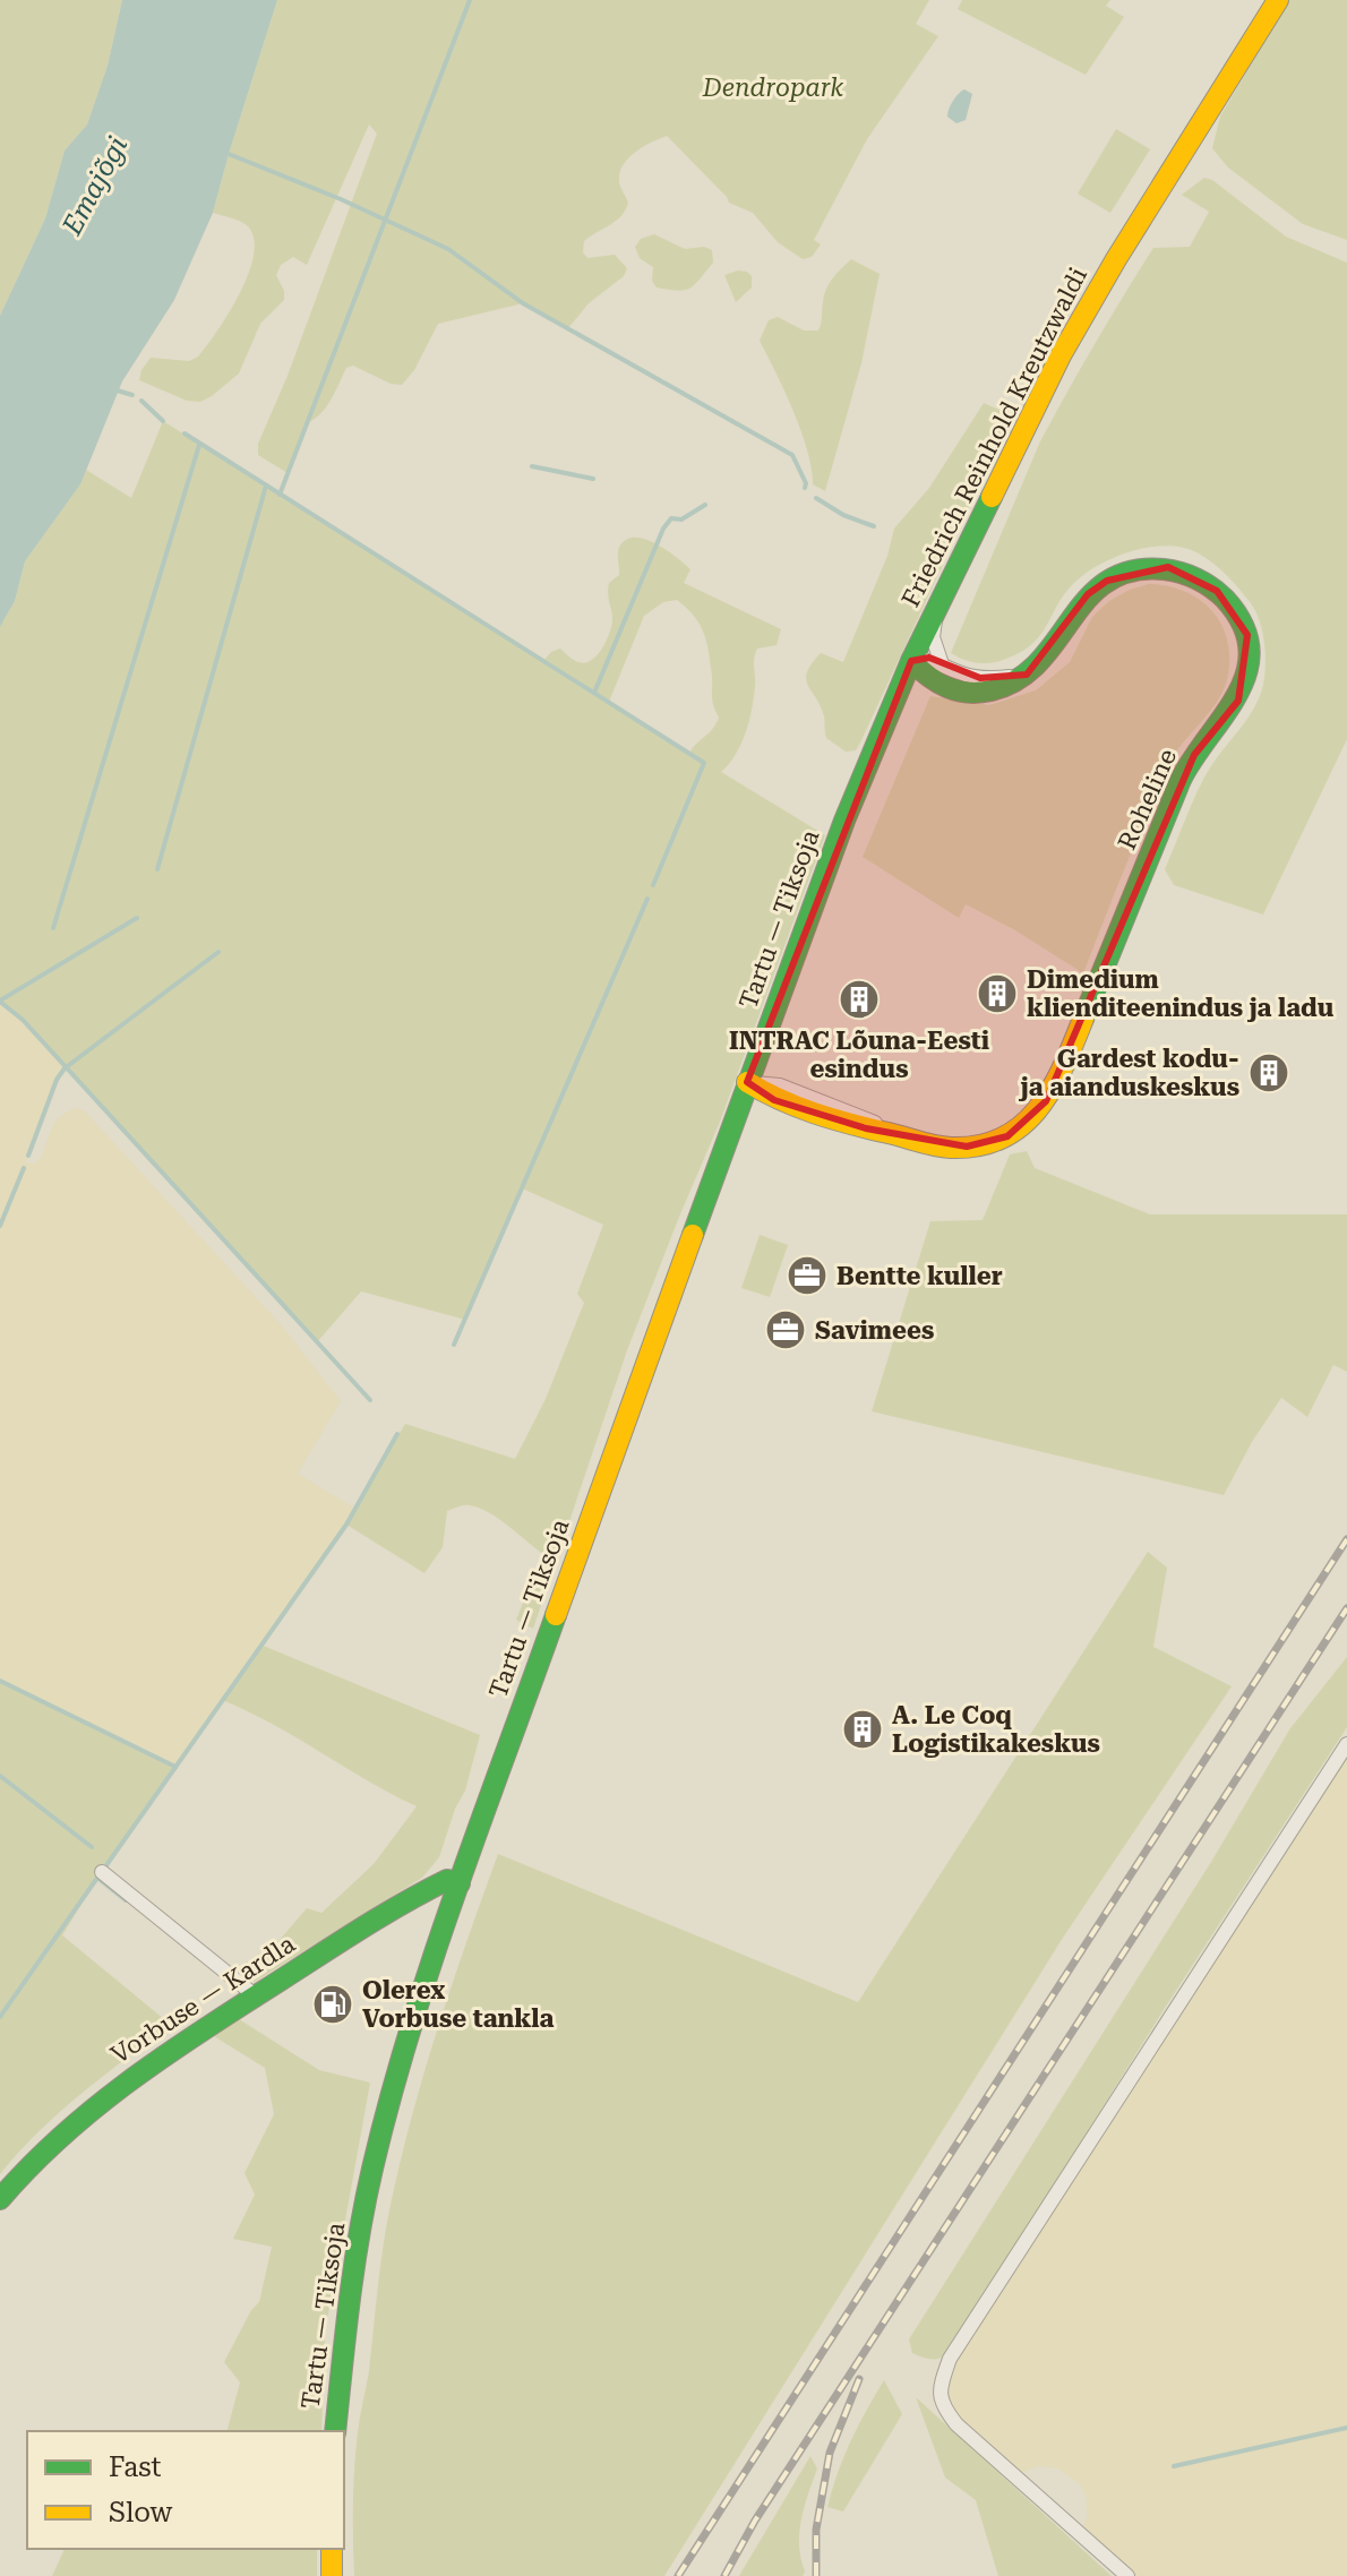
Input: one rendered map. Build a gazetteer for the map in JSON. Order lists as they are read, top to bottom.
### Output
{
  "streets": {
    "main road": [
      "Friedrich Reinhold Kreutzwaldi",
      "Roheline",
      "Tartu — Tiksoja",
      "Vorbuse — Kardla"
    ]
  },
  "crossings": [
    ["Friedrich Reinhold Kreutzwaldi", "Roheline"],
    ["Friedrich Reinhold Kreutzwaldi", "Tartu — Tiksoja"],
    ["Roheline", "Tartu — Tiksoja"],
    ["Tartu — Tiksoja", "Vorbuse — Kardla"]
  ],
  "water": ["Emajõgi"],
  "parks": ["Dendropark"],
  "places": {
    "building": [
      "Dimedium klienditeenindus ja ladu",
      "INTRAC Lõuna-Eesti esindus",
      "Gardest kodu- ja aianduskeskus",
      "A. Le Coq Logistikakeskus"
    ],
    "office": ["Bentte kuller", "Savimees"],
    "fuel station": ["Olerex Vorbuse tankla"]
  },
  "legend": ["Fast", "Slow"]
}
